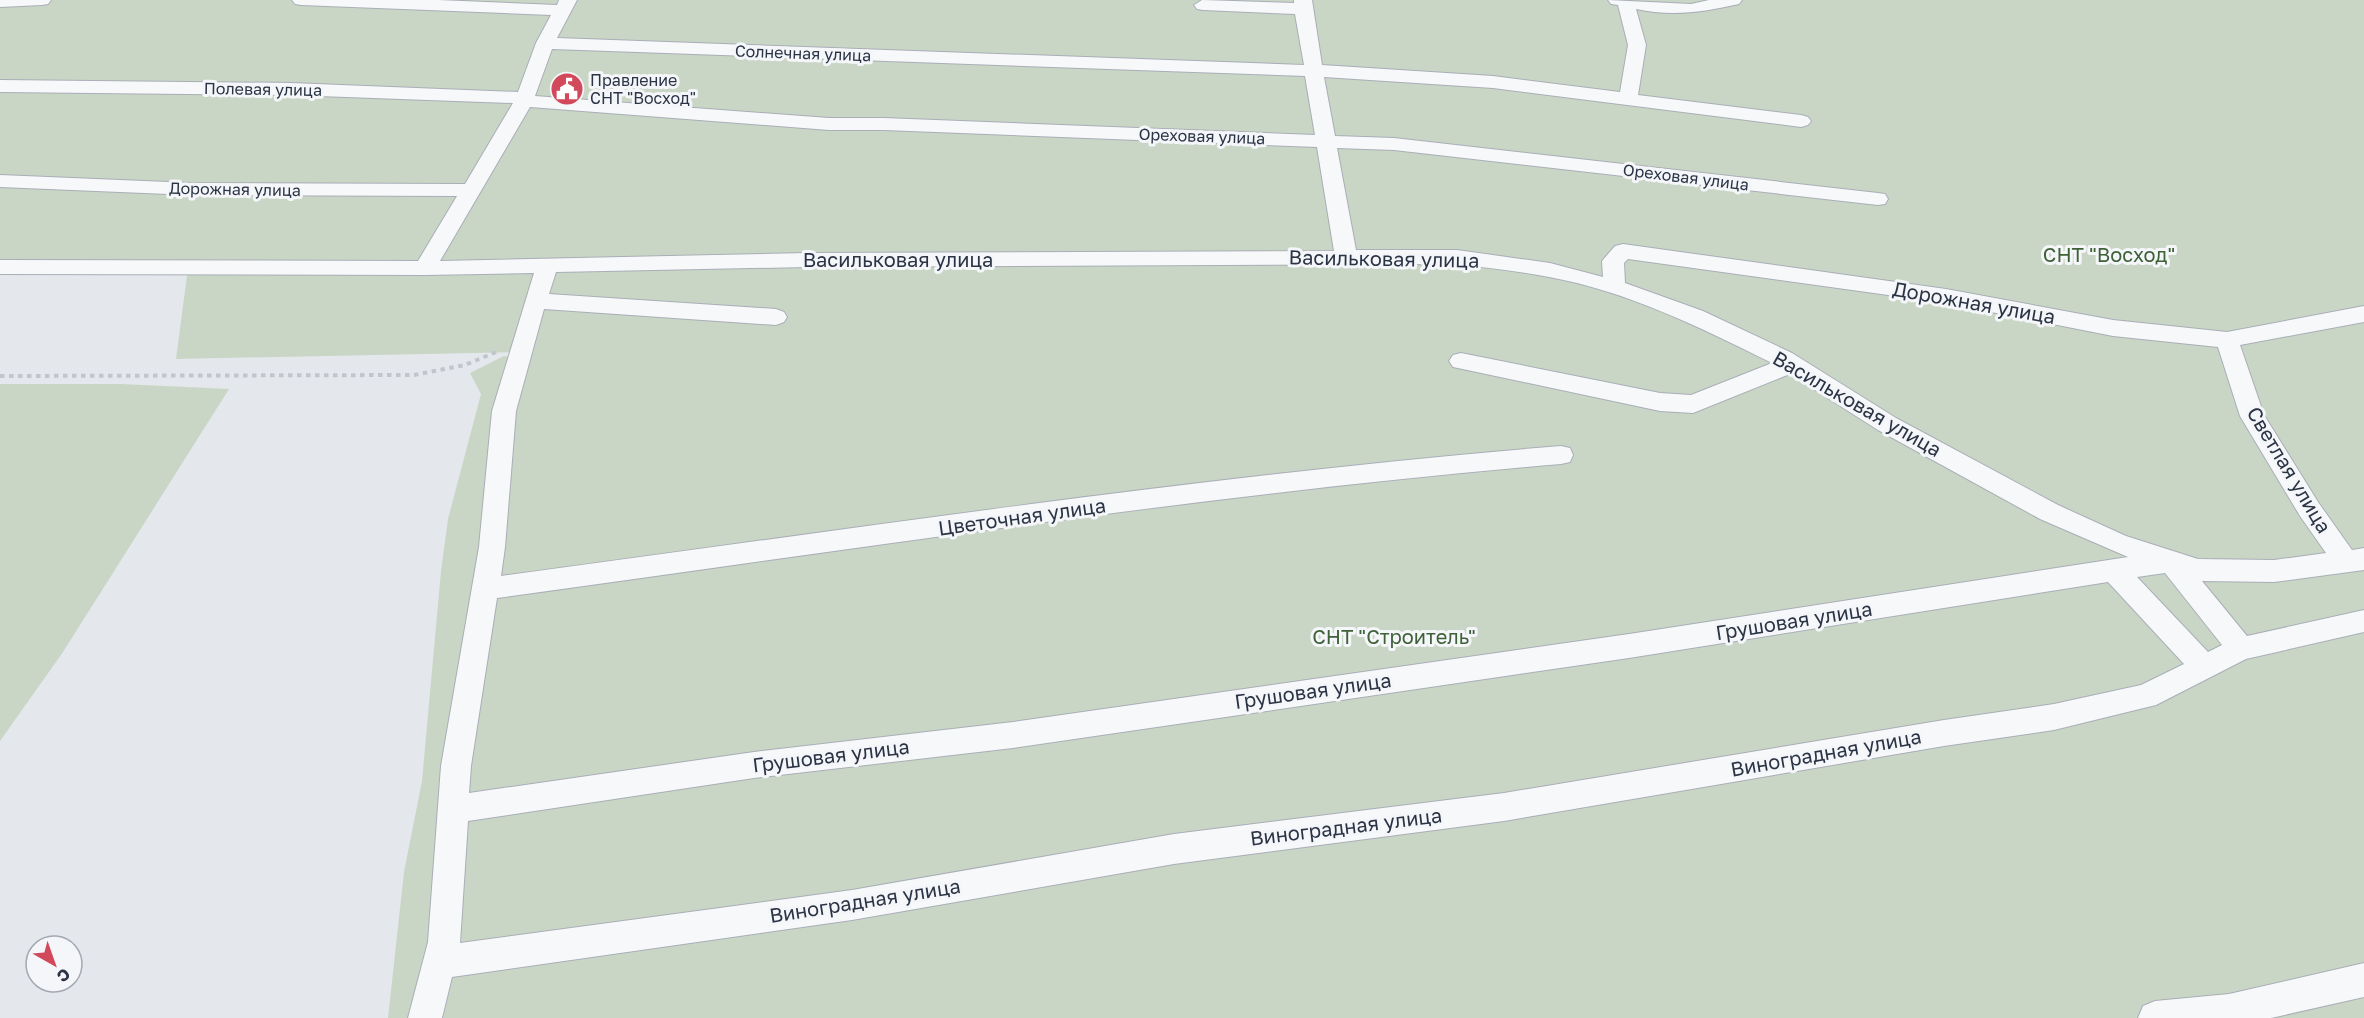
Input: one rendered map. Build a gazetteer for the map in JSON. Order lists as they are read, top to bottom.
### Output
{
  "streets": {
    "street": [
      "Солнечная улица",
      "Полевая улица",
      "Ореховая улица",
      "Дорожная улица",
      "Васильковая улица",
      "Светлая улица",
      "Цветочная улица",
      "Грушовая улица",
      "Виноградная улица"
    ]
  },
  "crossings": [
    ["Полевая улица", "Ореховая улица"],
    ["Дорожная улица", "Васильковая улица"],
    ["Дорожная улица", "Светлая улица"],
    ["Васильковая улица", "Светлая улица"],
    ["Васильковая улица", "Грушовая улица"]
  ],
  "parks": ["СНТ \"Восход\"", "СНТ \"Строитель\""],
  "places": {
    "public building": ["Правление СНТ \"Восход\""]
  },
  "north": "bottom right"
}
